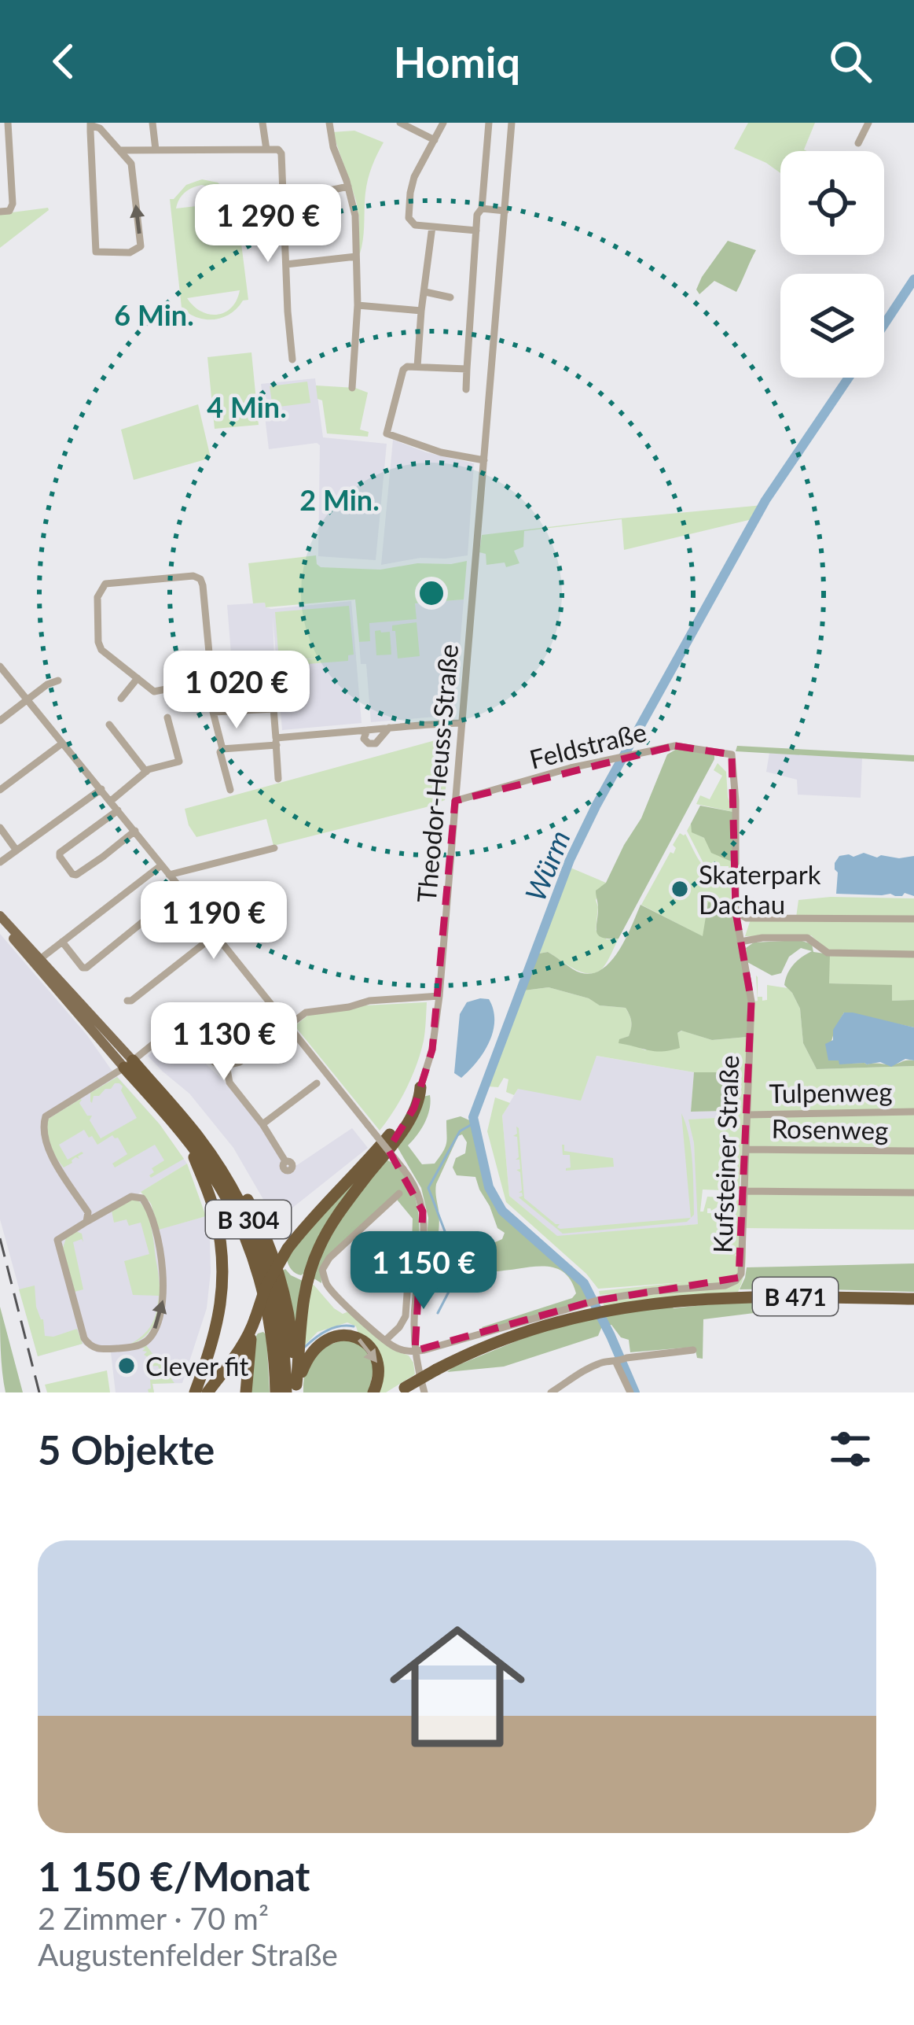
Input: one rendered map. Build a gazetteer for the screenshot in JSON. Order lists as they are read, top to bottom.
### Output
{
  "streets": {
    "highway": ["B 304", "B 471"],
    "street": [
      "Feldstraße",
      "Theodor-Heuss-Straße",
      "Tulpenweg",
      "Rosenweg",
      "Kufsteiner Straße"
    ]
  },
  "crossings": [
    ["Feldstraße", "Theodor-Heuss-Straße"],
    ["Feldstraße", "Kufsteiner Straße"],
    ["Tulpenweg", "Kufsteiner Straße"],
    ["Rosenweg", "Kufsteiner Straße"],
    ["Kufsteiner Straße", "B 471"]
  ],
  "water": ["Würm"],
  "places": ["Skaterpark Dachau", "Clever fit"],
  "page": {
    "header": "Homiq",
    "price": [
      "1 290 €",
      "1 020 €",
      "1 190 €",
      "1 130 €",
      "1 150 €"
    ],
    "heading": "5 Objekte",
    "list": [
      {
        "name": "1 150 €/Monat",
        "note": "2 Zimmer · 70 m² · Augustenfelder Straße"
      }
    ]
  },
  "rings": ["6 Min.", "4 Min.", "2 Min."]
}
